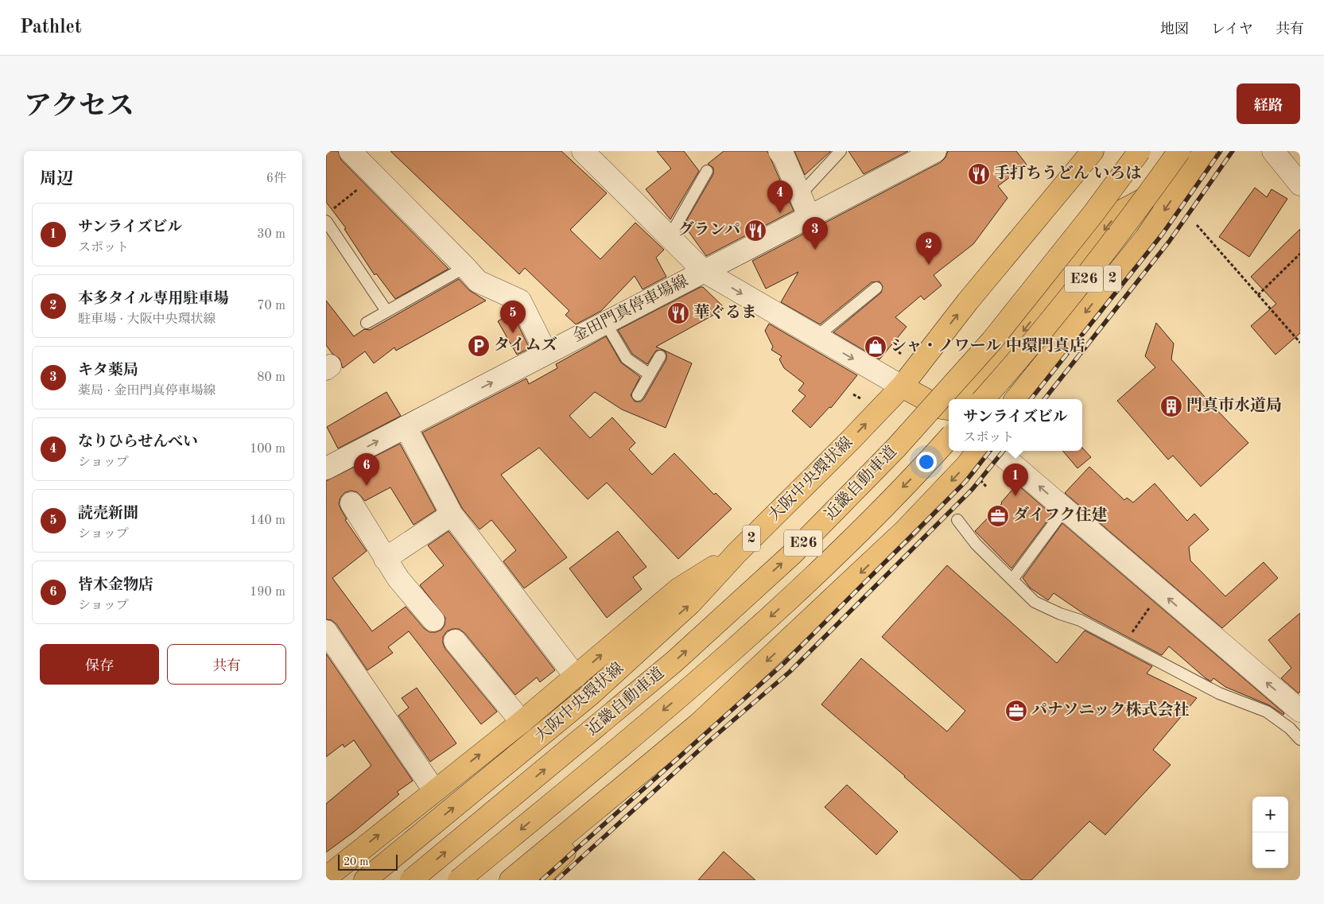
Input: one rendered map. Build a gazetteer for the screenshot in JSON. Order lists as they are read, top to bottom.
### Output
{
  "streets": {
    "main road": [
      "2",
      "E26",
      "大阪中央環状線",
      "近畿自動車道"
    ],
    "street": ["金田門真停車場線"]
  },
  "places": {
    "restaurant": ["手打ちうどん いろは", "グランパ", "華ぐるま"],
    "parking": ["タイムズ"],
    "shop": ["シャ・ノワール 中環門真店"],
    "building": ["門真市水道局"],
    "office": ["ダイフク住建", "パナソニック株式会社"]
  },
  "scale_bar": "20 m",
  "page": {
    "header": "Pathlet",
    "nav": ["地図", "レイヤ", "共有"],
    "title": "アクセス",
    "buttons": [
      "経路",
      ["保存", "共有"]
    ],
    "heading": ["周辺", "6件"],
    "pins": [
      "4",
      "3",
      "2",
      "5",
      "6",
      "1"
    ],
    "list": [
      {
        "mark": "1",
        "name": "サンライズビル",
        "note": "スポット",
        "value": "30 m"
      },
      {
        "mark": "2",
        "name": "本多タイル専用駐車場",
        "note": "駐車場 · 大阪中央環状線",
        "value": "70 m"
      },
      {
        "mark": "3",
        "name": "キタ薬局",
        "note": "薬局 · 金田門真停車場線",
        "value": "80 m"
      },
      {
        "mark": "4",
        "name": "なりひらせんべい",
        "note": "ショップ",
        "value": "100 m"
      },
      {
        "mark": "5",
        "name": "読売新聞",
        "note": "ショップ",
        "value": "140 m"
      },
      {
        "mark": "6",
        "name": "皆木金物店",
        "note": "ショップ",
        "value": "190 m"
      }
    ],
    "popup": ["サンライズビル", "スポット"],
    "map_buttons": ["+", "−"],
    "scale": "20 m"
  }
}
